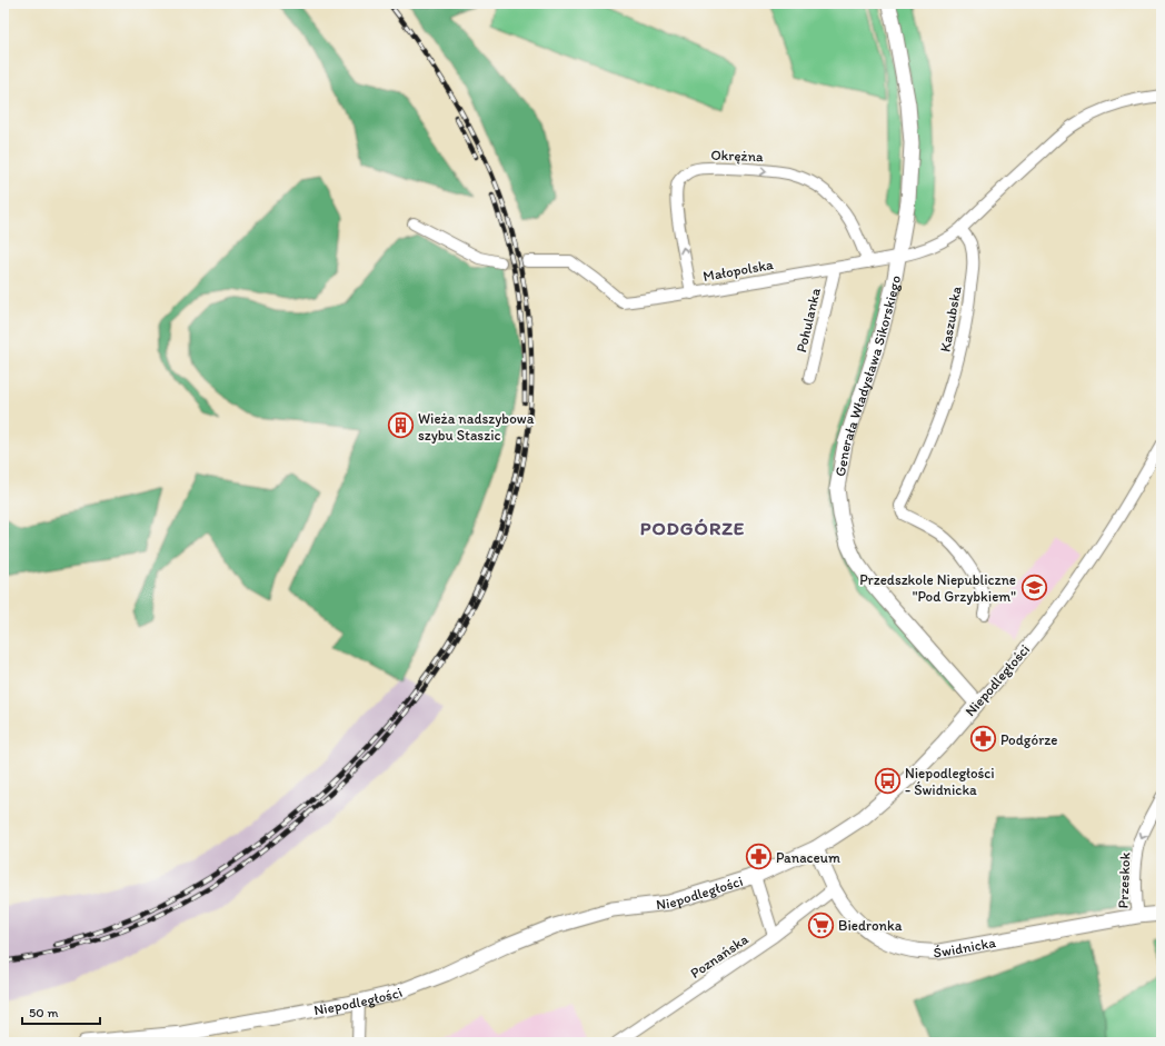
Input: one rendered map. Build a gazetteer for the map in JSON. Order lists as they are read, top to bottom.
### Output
{
  "streets": {
    "main road": ["Generała Władysława Sikorskiego", "Niepodległości", "Świdnicka"],
    "street": [
      "Okrężna",
      "Małopolska",
      "Kaszubska",
      "Pohulanka",
      "Przeskok",
      "Poznańska"
    ]
  },
  "crossings": [
    ["Okrężna", "Małopolska"],
    ["Małopolska", "Kaszubska"],
    ["Małopolska", "Pohulanka"],
    ["Małopolska", "Generała Władysława Sikorskiego"],
    ["Generała Władysława Sikorskiego", "Niepodległości"],
    ["Niepodległości", "Świdnicka"],
    ["Przeskok", "Świdnicka"],
    ["Świdnicka", "Poznańska"]
  ],
  "one_way": ["Przeskok"],
  "districts": ["PODGÓRZE"],
  "places": {
    "building": ["Wieża nadszybowa szybu Staszic"],
    "school or university": ["Przedszkole Niepubliczne \"Pod Grzybkiem\""],
    "pharmacy": ["Podgórze", "Panaceum"],
    "bus stop": ["Niepodległości - Świdnicka"],
    "supermarket": ["Biedronka"]
  },
  "scale_bar": "50 m"
}
